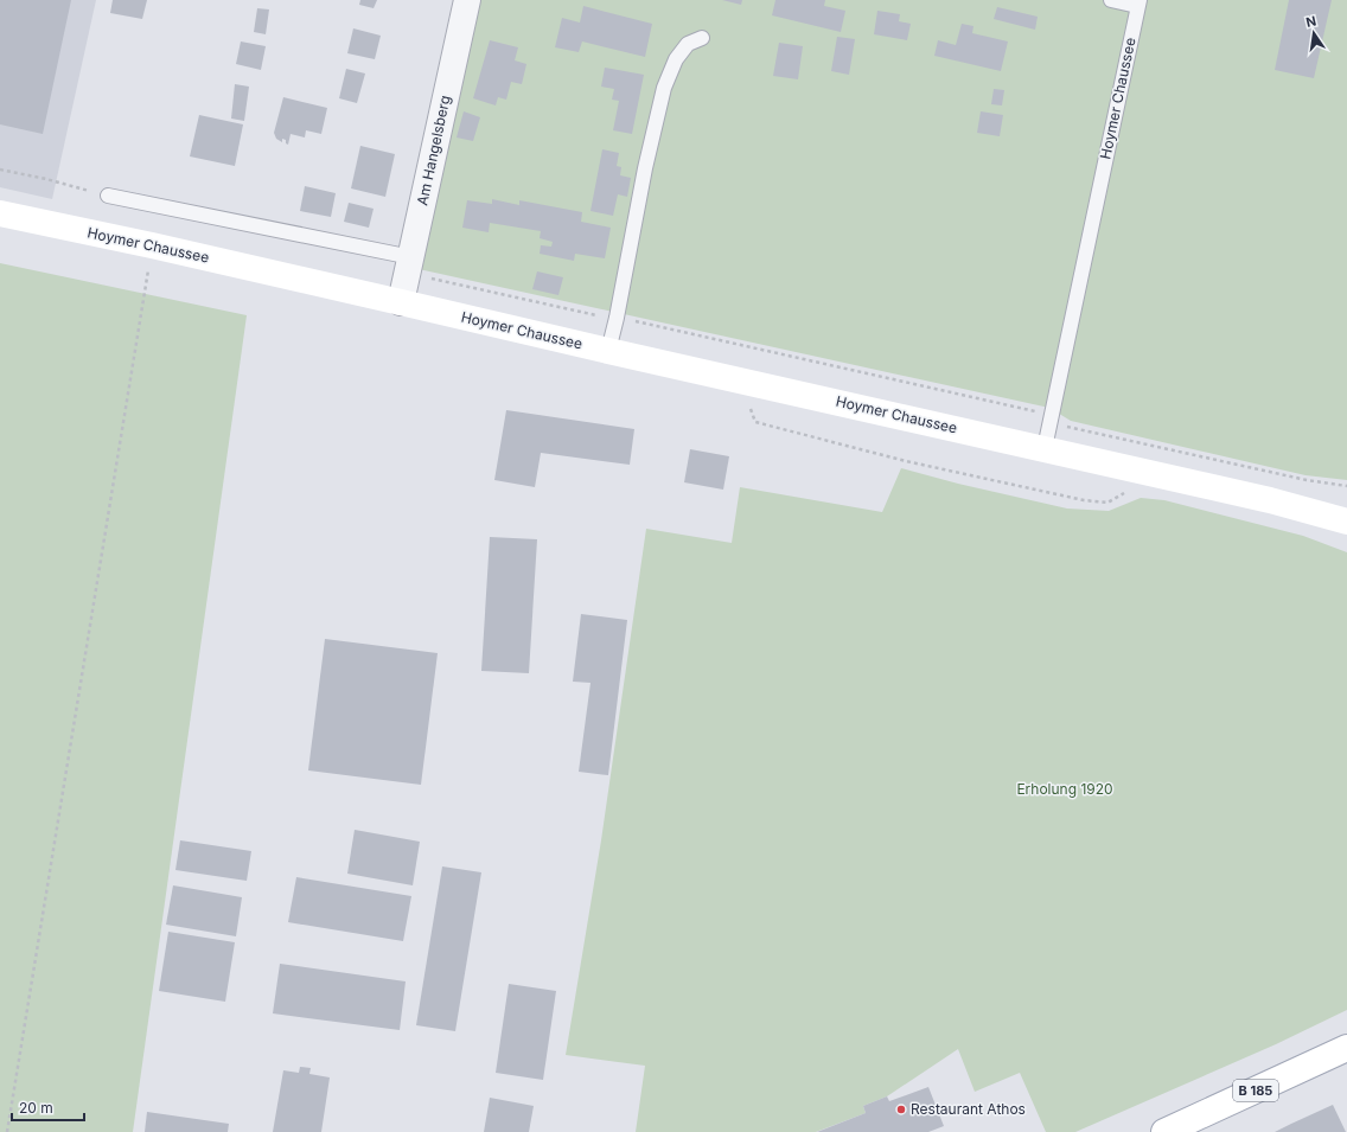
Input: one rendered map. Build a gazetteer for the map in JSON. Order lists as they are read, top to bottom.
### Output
{
  "streets": {
    "main road": ["Hoymer Chaussee", "B 185"],
    "street": ["Am Hangelsberg"]
  },
  "crossings": [
    ["Hoymer Chaussee", "Am Hangelsberg"]
  ],
  "parks": ["Erholung 1920"],
  "places": ["Restaurant Athos"],
  "scale_bar": "20 m",
  "north": "top"
}
